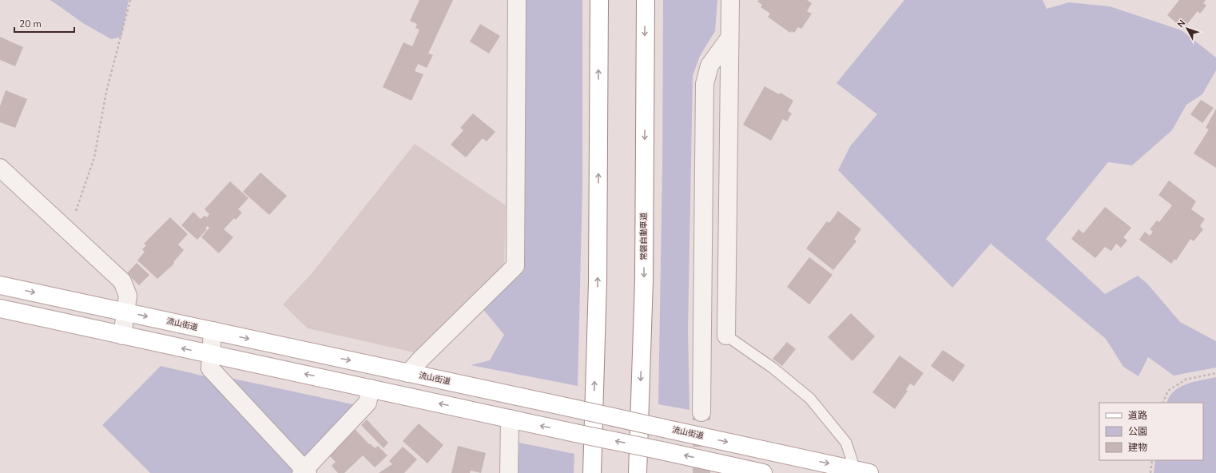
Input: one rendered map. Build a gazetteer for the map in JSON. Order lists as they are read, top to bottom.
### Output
{
  "streets": {
    "main road": ["常磐自動車道", "流山街道"]
  },
  "legend": ["道路", "公園", "建物"],
  "scale_bar": "20 m",
  "north": "top left"
}
